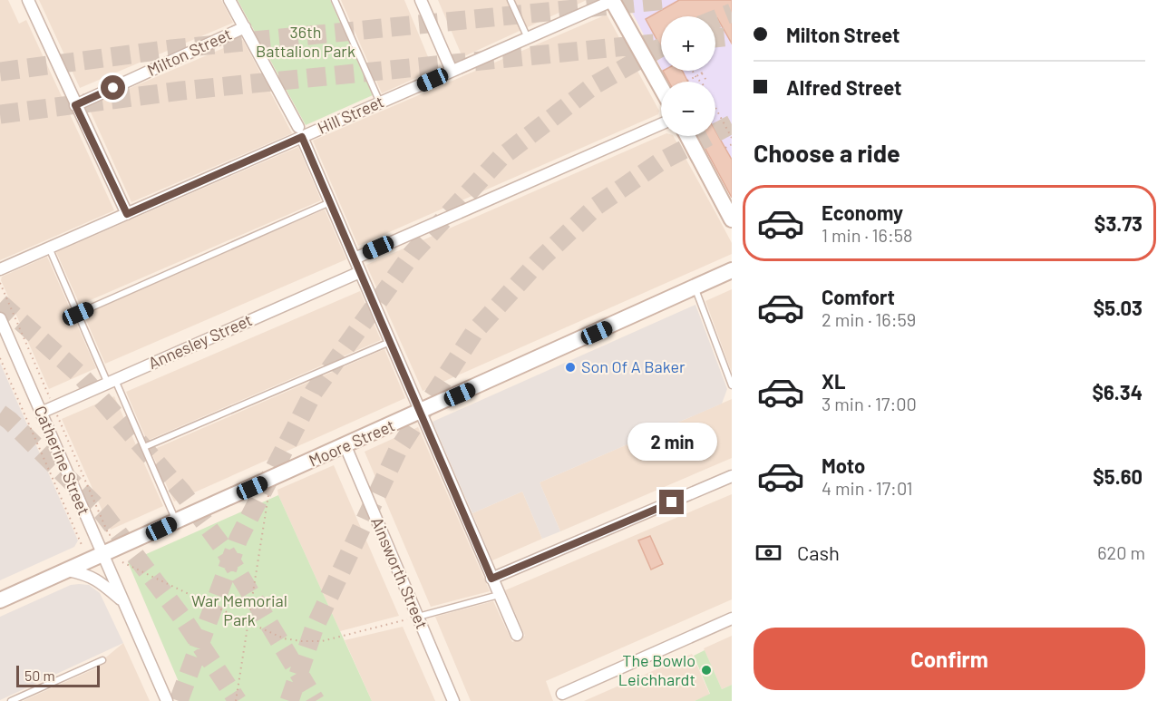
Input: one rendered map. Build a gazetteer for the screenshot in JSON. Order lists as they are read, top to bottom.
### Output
{
  "streets": {
    "main road": ["Moore Street"],
    "street": [
      "Milton Street",
      "Hill Street",
      "Annesley Street",
      "Catherine Street",
      "Ainsworth Street"
    ]
  },
  "crossings": [
    ["Annesley Street", "Catherine Street"],
    ["Moore Street", "Catherine Street"],
    ["Moore Street", "Ainsworth Street"]
  ],
  "parks": ["36th Battalion Park", "War Memorial Park"],
  "places": ["Son Of A Baker", "The Bowlo Leichhardt"],
  "scale_bar": "50 m",
  "page": {
    "banner": ["Milton Street", "Alfred Street"],
    "map_buttons": ["+", "−"],
    "heading": "Choose a ride",
    "list": [
      {
        "name": "Economy",
        "note": "1 min · 16:58",
        "value": "$3.73"
      },
      {
        "name": "Comfort",
        "note": "2 min · 16:59",
        "value": "$5.03"
      },
      {
        "name": "XL",
        "note": "3 min · 17:00",
        "value": "$6.34"
      },
      {
        "name": "Moto",
        "note": "4 min · 17:01",
        "value": "$5.60"
      }
    ],
    "bubble": "2 min",
    "pay": ["Cash", "620 m"],
    "buttons": "Confirm",
    "scale": "50 m"
  }
}
